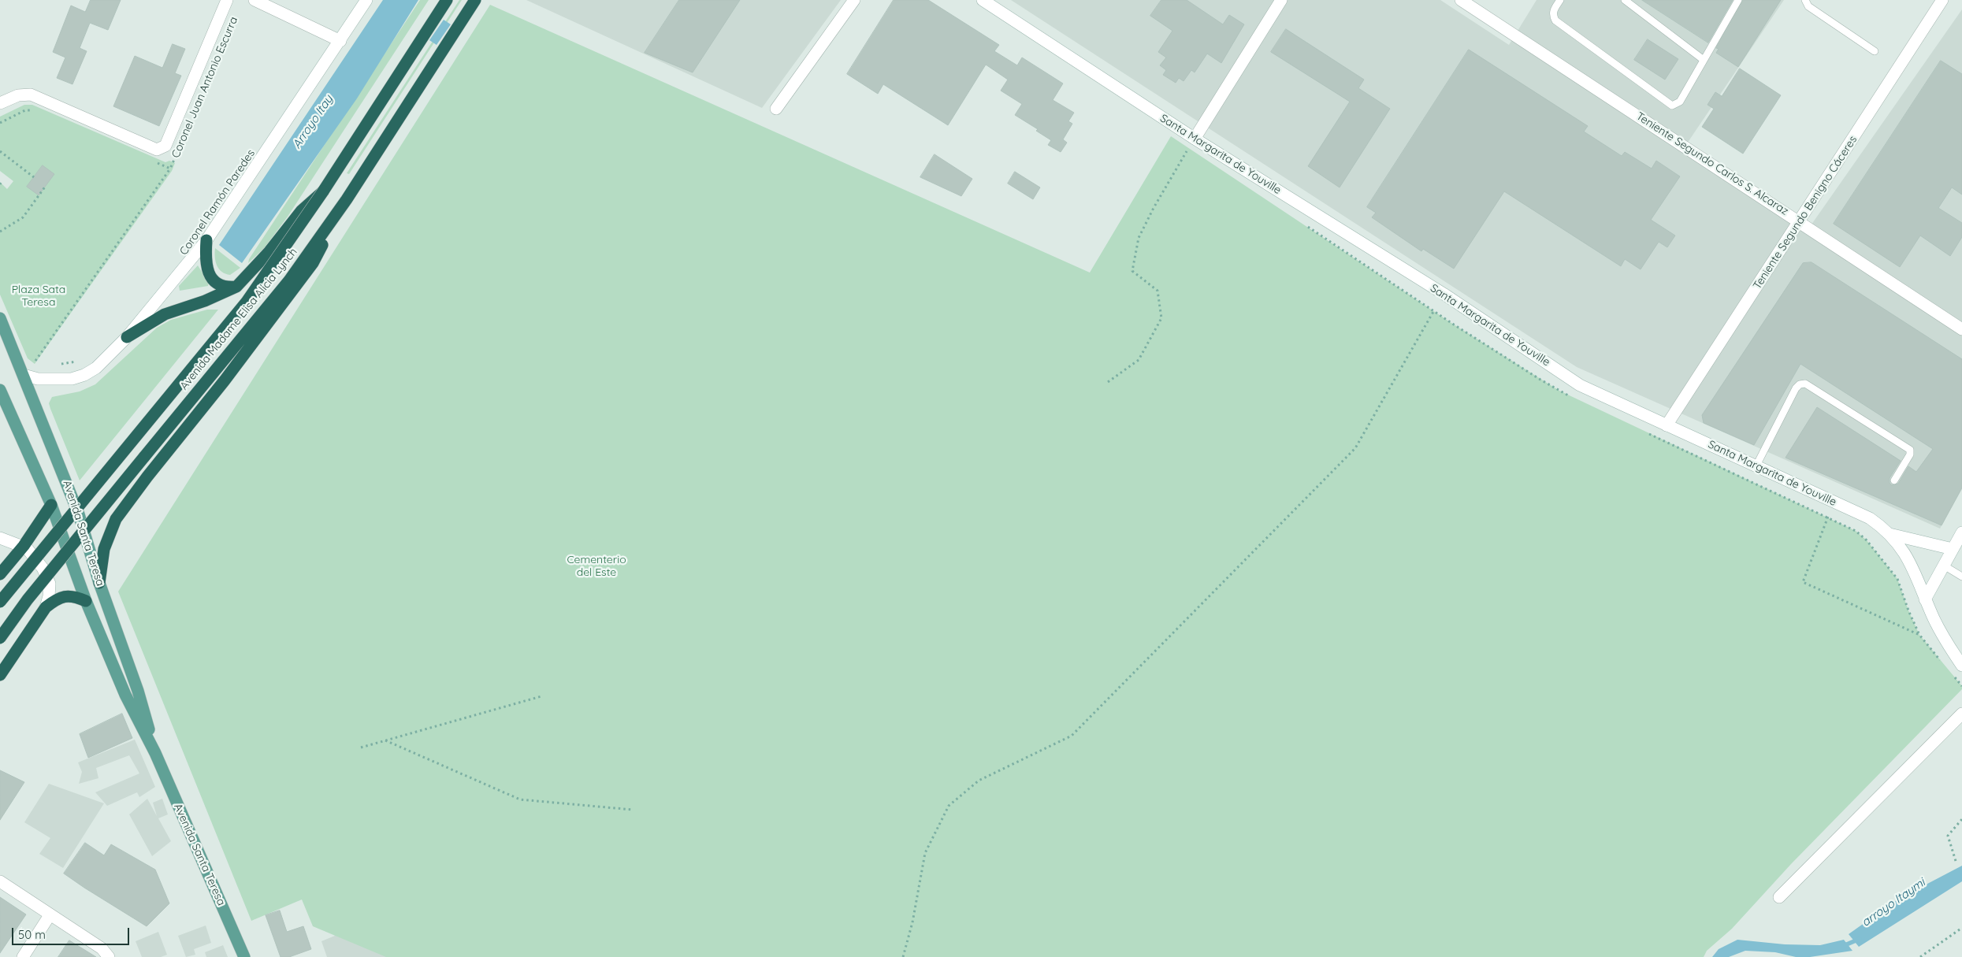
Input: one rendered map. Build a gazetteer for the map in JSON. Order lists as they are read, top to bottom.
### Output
{
  "streets": {
    "highway": ["Avenida Madame Elisa Alicia Lynch"],
    "main road": ["Avenida Santa Teresa"],
    "street": [
      "Coronel Juan Antonio Escurra",
      "Santa Margarita de Youville",
      "Teniente Segundo Carlos S. Alcaraz",
      "Teniente Segundo Benigno Cáceres"
    ]
  },
  "crossings": [
    ["Santa Margarita de Youville", "Teniente Segundo Benigno Cáceres"],
    ["Teniente Segundo Carlos S. Alcaraz", "Teniente Segundo Benigno Cáceres"]
  ],
  "water": ["Arroyo Itay", "arroyo Itaymi"],
  "parks": ["Plaza Sata Teresa", "Cementerio del Este"],
  "scale_bar": "50 m"
}
